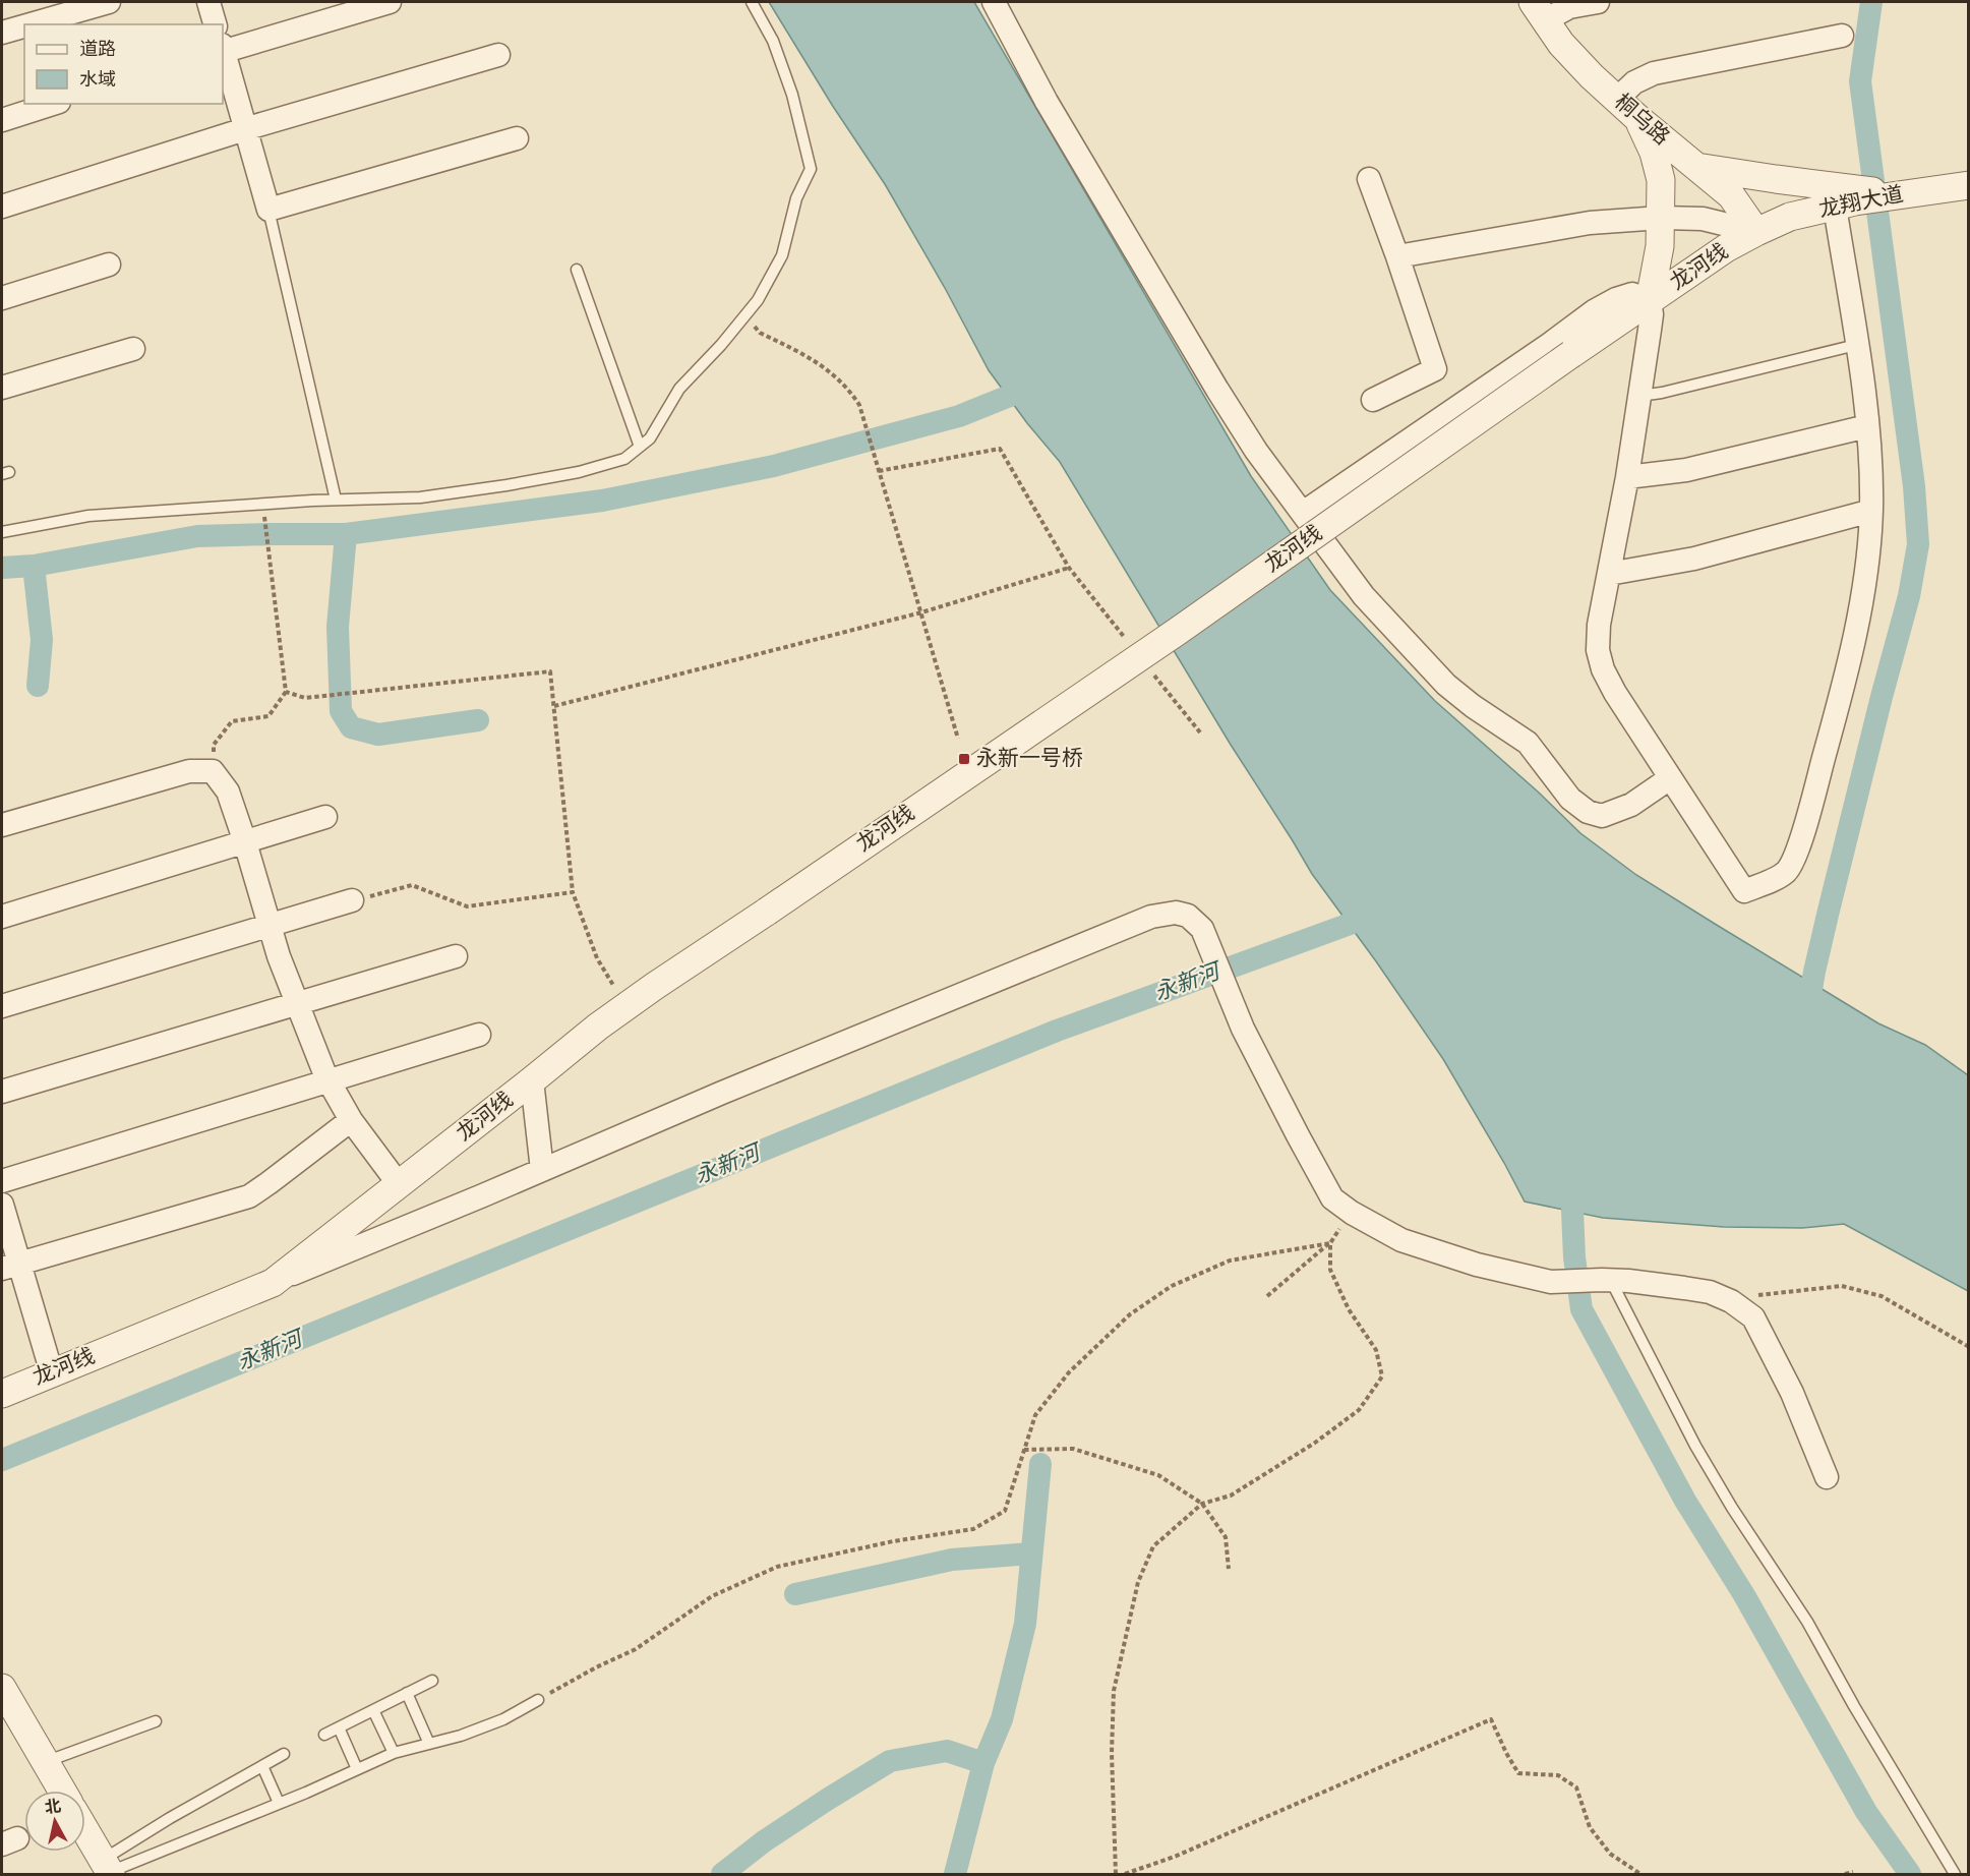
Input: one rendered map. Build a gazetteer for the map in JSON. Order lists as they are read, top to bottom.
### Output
{
  "streets": {
    "street": ["桐乌路", "龙翔大道", "龙河线"]
  },
  "crossings": [
    ["桐乌路", "龙翔大道"],
    ["桐乌路", "龙河线"],
    ["龙翔大道", "龙河线"]
  ],
  "water": ["永新河"],
  "places": {
    "transit": ["永新一号桥"]
  },
  "legend": ["道路", "水域"],
  "north": "top"
}
